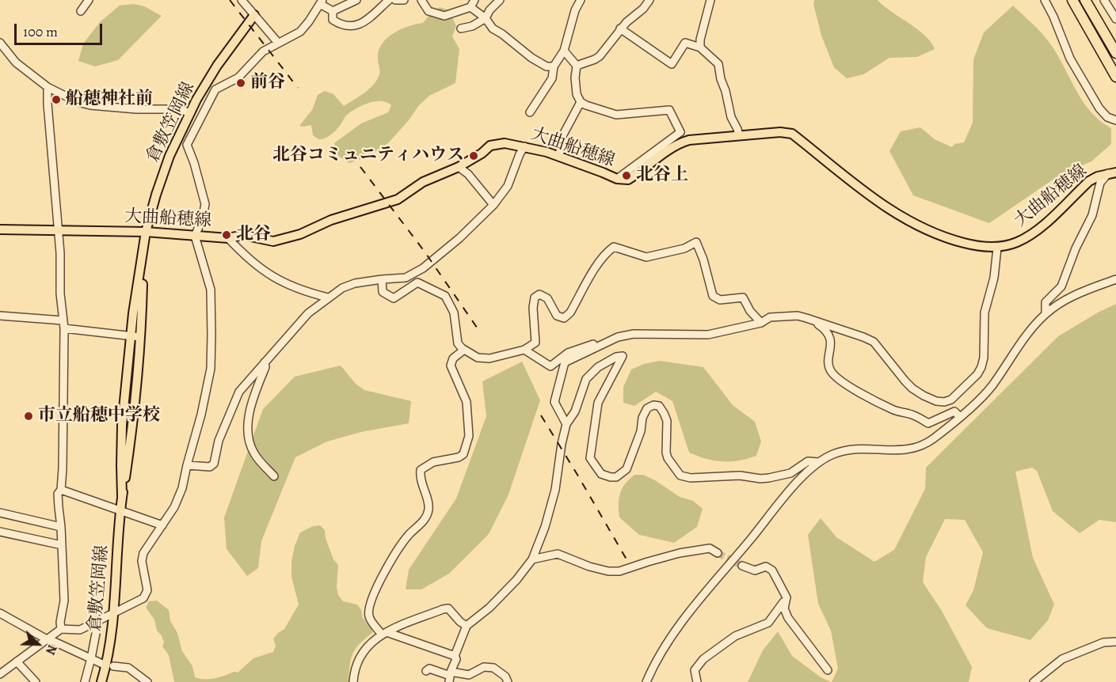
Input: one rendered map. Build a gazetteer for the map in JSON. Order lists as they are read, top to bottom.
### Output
{
  "streets": {
    "main road": ["倉敷笠岡線", "大曲船穂線"]
  },
  "crossings": [
    ["倉敷笠岡線", "大曲船穂線"]
  ],
  "places": [
    "前谷",
    "船穂神社前",
    "北谷コミュニティハウス",
    "北谷上",
    "北谷",
    "市立船穂中学校"
  ],
  "scale_bar": "100 m",
  "north": "bottom right"
}
